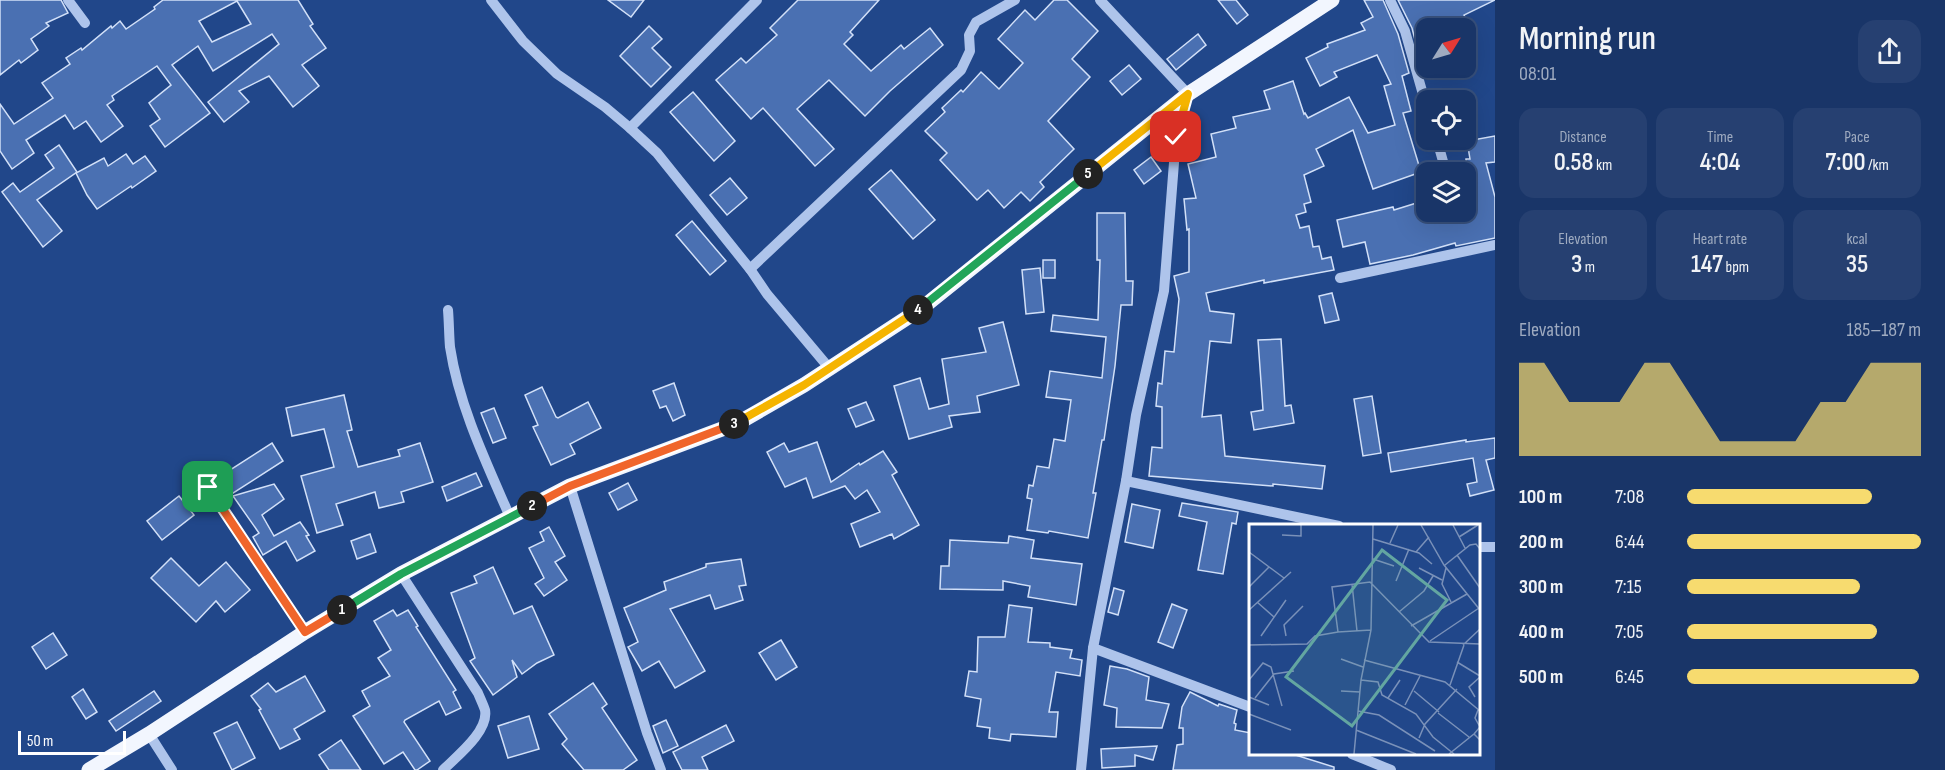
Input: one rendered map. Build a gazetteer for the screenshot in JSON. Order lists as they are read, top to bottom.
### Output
{
  "scale_bar": "50 m",
  "north": "top right",
  "page": {
    "heading": ["Morning run", "08:01"],
    "stats": [
      ["Distance", "0.58 km"],
      ["Time", "4:04"],
      ["Pace", "7:00 /km"],
      ["Elevation", "3 m"],
      ["Heart rate", "147 bpm"],
      ["kcal", "35"]
    ],
    "pins": [
      "5",
      "4",
      "3",
      "2",
      "1"
    ],
    "chart": ["Elevation", "185–187 m"],
    "list": [
      {
        "name": "100 m",
        "note": "7:08"
      },
      {
        "name": "200 m",
        "note": "6:44"
      },
      {
        "name": "300 m",
        "note": "7:15"
      },
      {
        "name": "400 m",
        "note": "7:05"
      },
      {
        "name": "500 m",
        "note": "6:45"
      }
    ],
    "scale": "50 m"
  }
}
